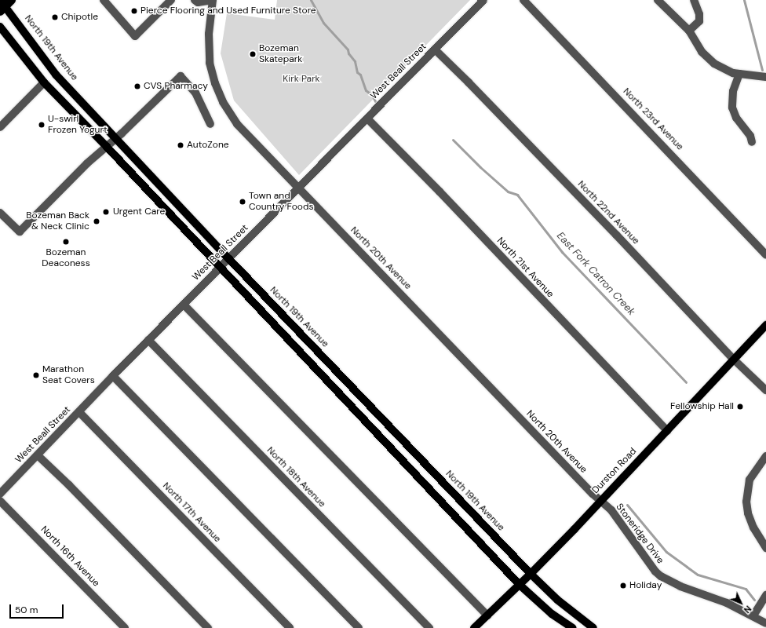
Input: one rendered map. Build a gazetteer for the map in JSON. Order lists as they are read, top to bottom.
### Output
{
  "streets": {
    "main road": ["North 19th Avenue", "Durston Road"],
    "street": [
      "West Beall Street",
      "North 23rd Avenue",
      "North 22nd Avenue",
      "North 20th Avenue",
      "North 21st Avenue",
      "North 18th Avenue",
      "North 17th Avenue",
      "Stoneridge Drive",
      "North 16th Avenue"
    ]
  },
  "crossings": [
    ["North 19th Avenue", "West Beall Street"],
    ["North 19th Avenue", "Durston Road"],
    ["West Beall Street", "North 22nd Avenue"],
    ["West Beall Street", "North 20th Avenue"],
    ["West Beall Street", "North 21st Avenue"],
    ["West Beall Street", "North 18th Avenue"],
    ["West Beall Street", "North 17th Avenue"],
    ["North 22nd Avenue", "Durston Road"],
    ["North 20th Avenue", "Durston Road"],
    ["North 20th Avenue", "Stoneridge Drive"],
    ["North 21st Avenue", "Durston Road"],
    ["Durston Road", "Stoneridge Drive"]
  ],
  "water": ["East Fork Catron Creek"],
  "parks": ["Kirk Park"],
  "places": [
    "Pierce Flooring and Used Furniture Store",
    "Chipotle",
    "Bozeman Skatepark",
    "CVS Pharmacy",
    "U-swirl Frozen Yogurt",
    "AutoZone",
    "Town and Country Foods",
    "Urgent Care",
    "Bozeman Back & Neck Clinic",
    "Bozeman Deaconess",
    "Marathon Seat Covers",
    "Fellowship Hall",
    "Holiday"
  ],
  "scale_bar": "50 m",
  "north": "bottom right"
}
